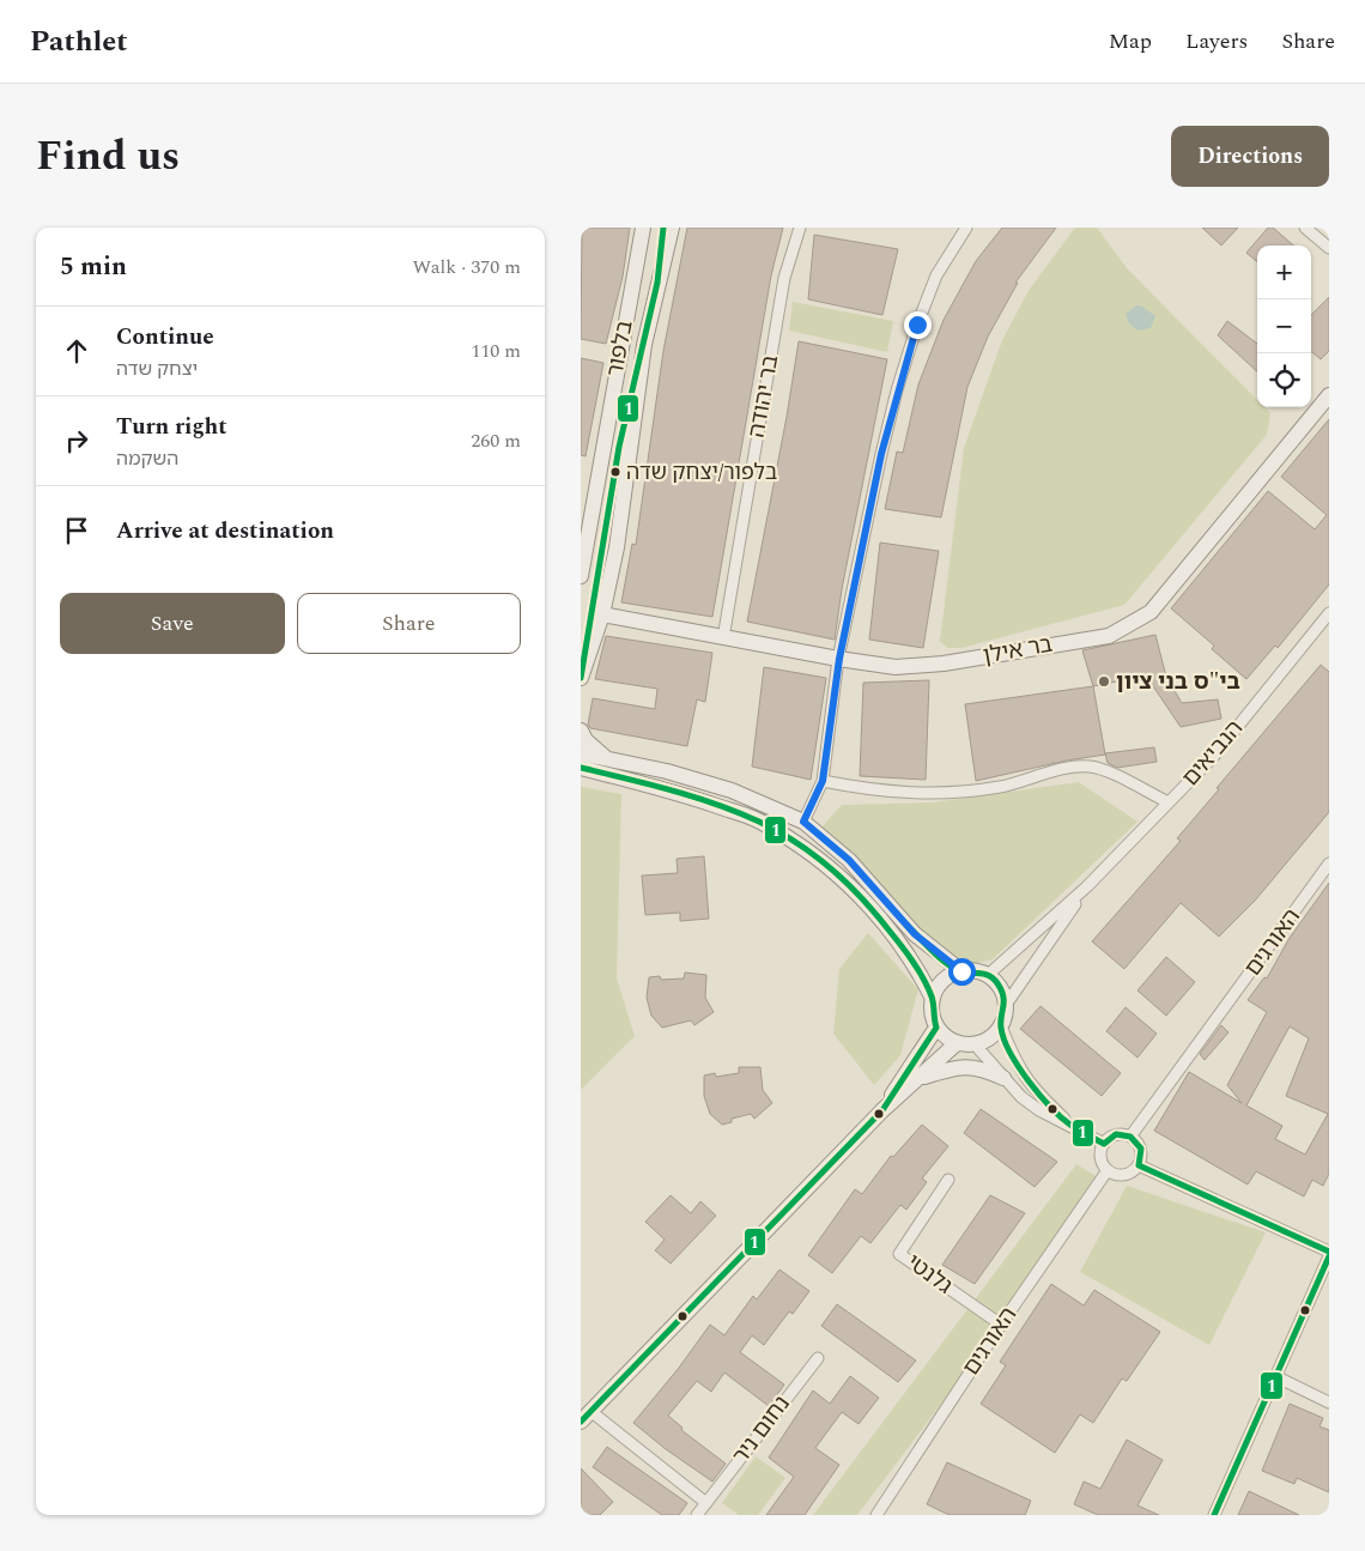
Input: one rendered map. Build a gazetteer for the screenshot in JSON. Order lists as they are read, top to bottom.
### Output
{
  "streets": {
    "street": [
      "בלפור",
      "בר יהודה",
      "בר אילן",
      "הנביאים",
      "האורגים",
      "גלנטי",
      "נחום ניר"
    ]
  },
  "crossings": [
    ["בלפור", "בר אילן"],
    ["בר יהודה", "בר אילן"],
    ["האורגים", "גלנטי"]
  ],
  "places": ["בלפור/יצחק שדה", "בי\"ס בני ציון"],
  "lines": ["transit line 1"],
  "page": {
    "header": "Pathlet",
    "nav": ["Map", "Layers", "Share"],
    "title": "Find us",
    "buttons": [
      "Directions",
      ["Save", "Share"]
    ],
    "heading": ["5 min", "Walk · 370 m"],
    "map_buttons": ["+", "−"],
    "list": [
      ["Continue", "יצחק שדה", "110 m"],
      ["Turn right", "השקמה", "260 m"],
      "Arrive at destination"
    ]
  }
}
